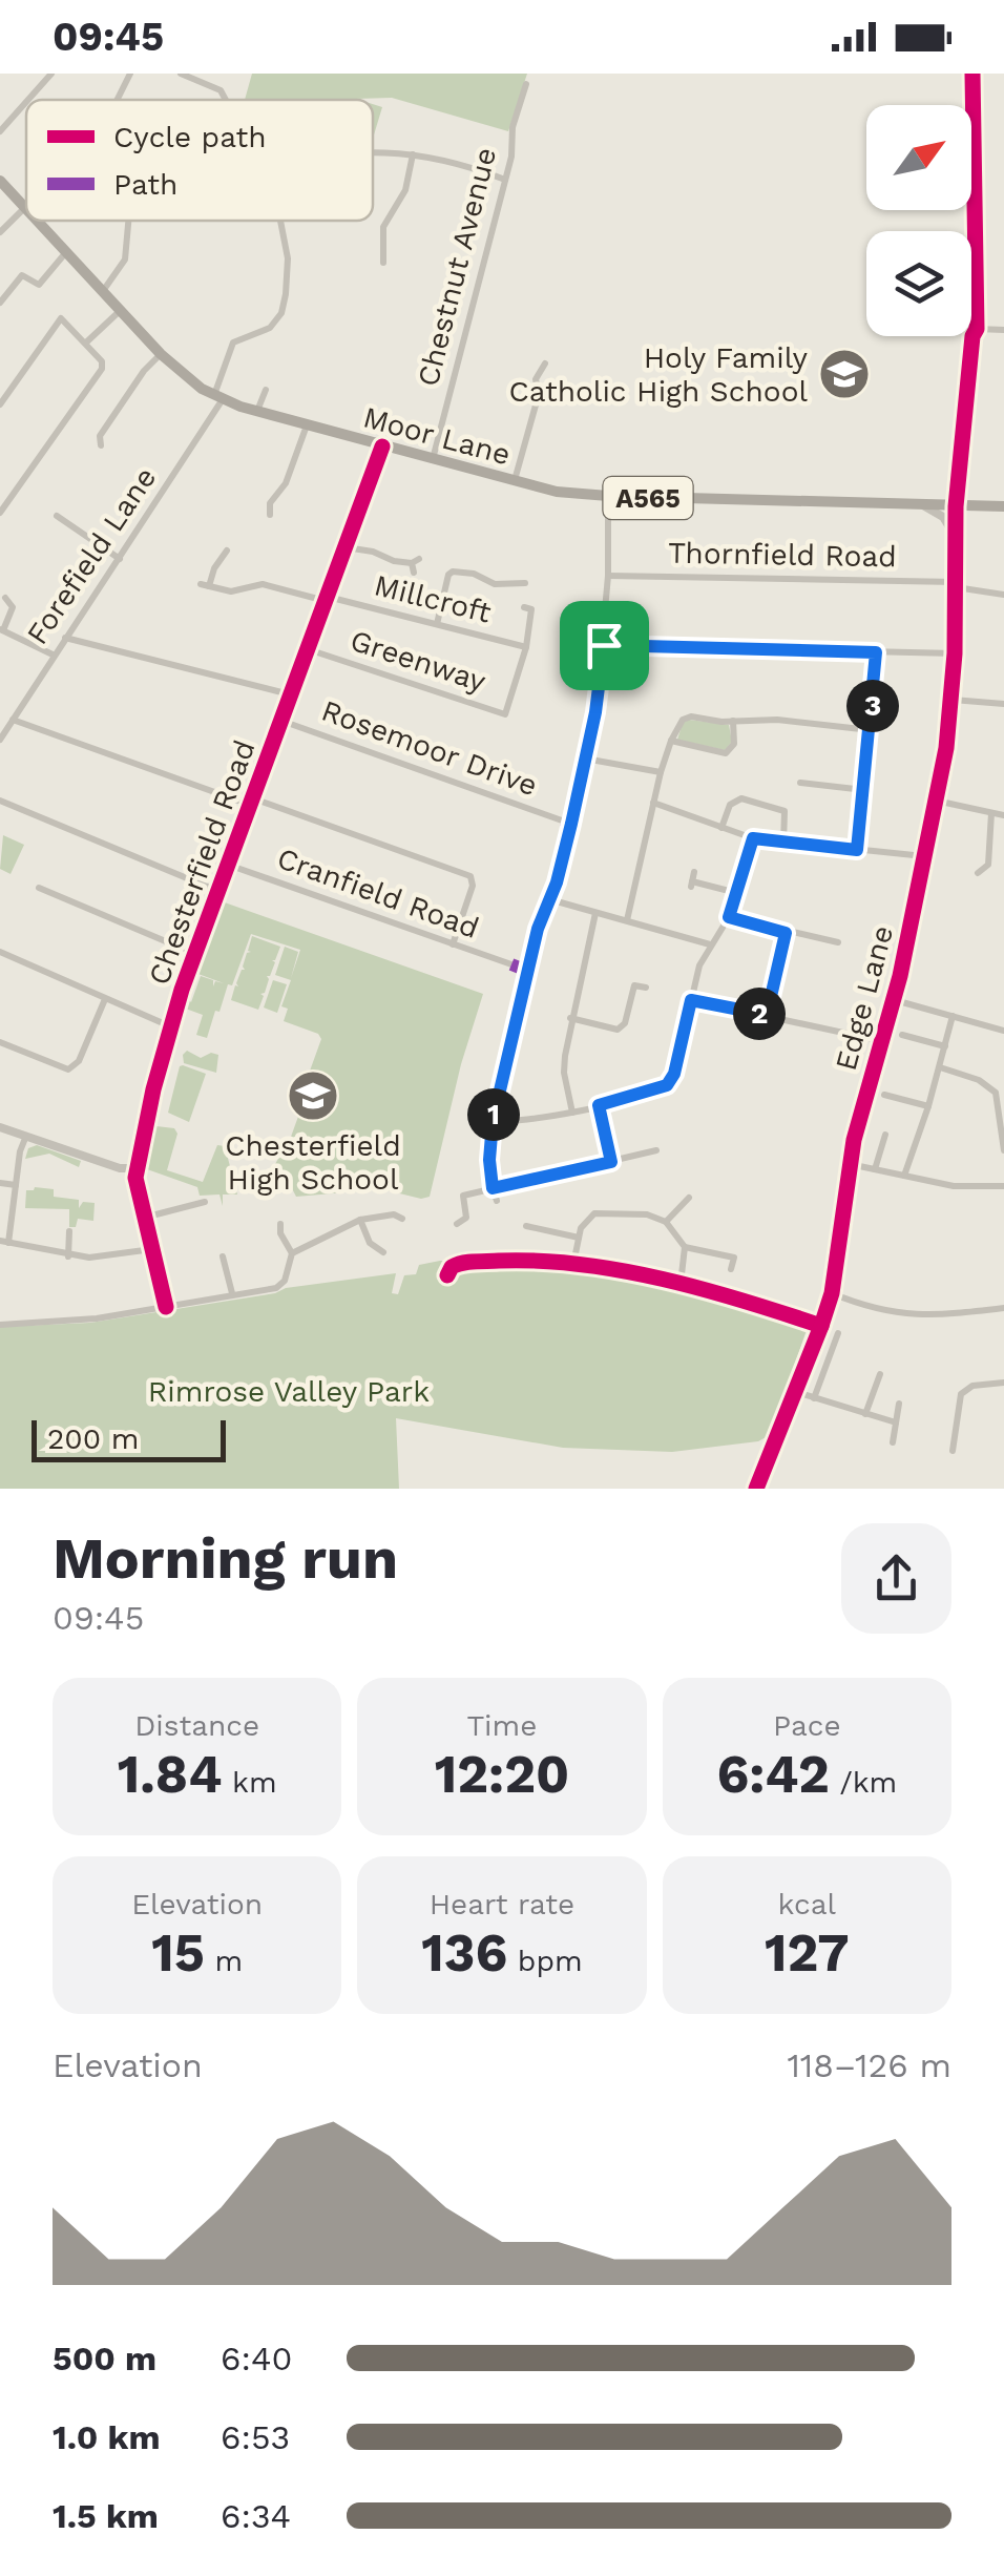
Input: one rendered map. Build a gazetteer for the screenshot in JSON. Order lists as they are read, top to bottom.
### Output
{
  "streets": {
    "highway": ["Moor Lane", "A565"],
    "street": [
      "Chestnut Avenue",
      "Thornfield Road",
      "Forefield Lane",
      "Millcroft",
      "Greenway",
      "Rosemoor Drive",
      "Chesterfield Road",
      "Cranfield Road",
      "Edge Lane"
    ]
  },
  "crossings": [
    ["Chestnut Avenue", "Moor Lane"],
    ["Moor Lane", "A565"],
    ["Moor Lane", "Forefield Lane"],
    ["Moor Lane", "Chesterfield Road"],
    ["Moor Lane", "Edge Lane"],
    ["A565", "Edge Lane"],
    ["Thornfield Road", "Edge Lane"],
    ["Millcroft", "Greenway"],
    ["Millcroft", "Chesterfield Road"],
    ["Greenway", "Chesterfield Road"],
    ["Rosemoor Drive", "Chesterfield Road"],
    ["Chesterfield Road", "Cranfield Road"]
  ],
  "parks": ["Rimrose Valley Park"],
  "places": {
    "school or university": ["Holy Family Catholic High School", "Chesterfield High School"]
  },
  "legend": ["Cycle path", "Path"],
  "scale_bar": "200 m",
  "north": "top right",
  "page": {
    "status": "09:45",
    "pins": ["3", "2", "1"],
    "scale": "200 m",
    "heading": ["Morning run", "09:45"],
    "stats": [
      ["Distance", "1.84 km"],
      ["Time", "12:20"],
      ["Pace", "6:42 /km"],
      ["Elevation", "15 m"],
      ["Heart rate", "136 bpm"],
      ["kcal", "127"]
    ],
    "chart": ["Elevation", "118–126 m"],
    "list": [
      {
        "name": "500 m",
        "note": "6:40"
      },
      {
        "name": "1.0 km",
        "note": "6:53"
      },
      {
        "name": "1.5 km",
        "note": "6:34"
      }
    ]
  }
}
